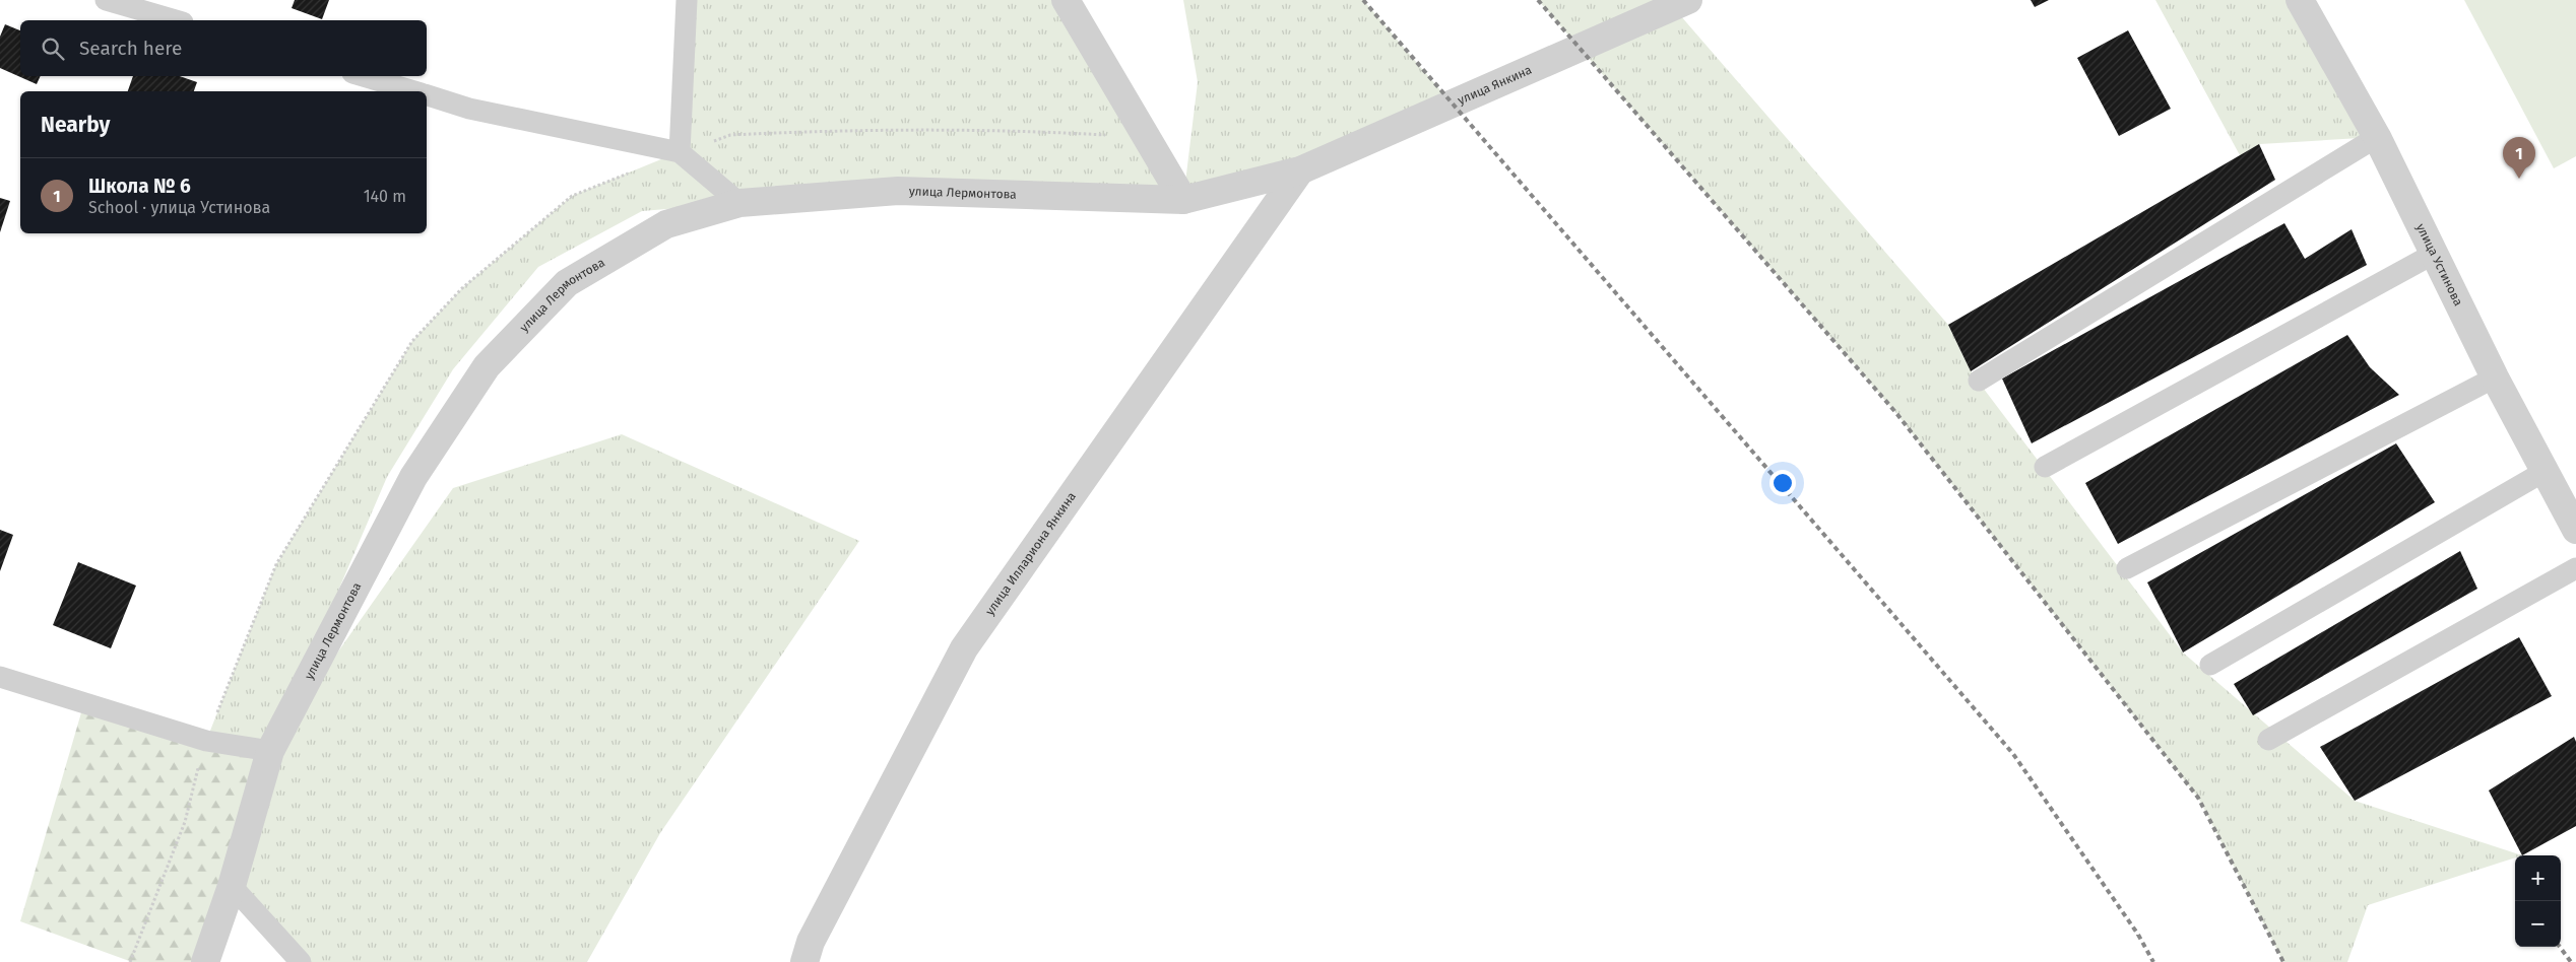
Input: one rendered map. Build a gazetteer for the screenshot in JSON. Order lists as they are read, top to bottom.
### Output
{
  "streets": {
    "street": [
      "улица Янкина",
      "улица Лермонтова",
      "улица Устинова",
      "улица Иллариона Янкина"
    ]
  },
  "crossings": [
    ["улица Янкина", "улица Лермонтова"],
    ["улица Янкина", "улица Иллариона Янкина"],
    ["улица Лермонтова", "улица Иллариона Янкина"]
  ],
  "page": {
    "search": "Search here",
    "heading": "Nearby",
    "pins": "1",
    "list": [
      {
        "mark": "1",
        "name": "Школа № 6",
        "note": "School · улица Устинова",
        "value": "140 m"
      }
    ],
    "map_buttons": ["+", "−"]
  }
}
